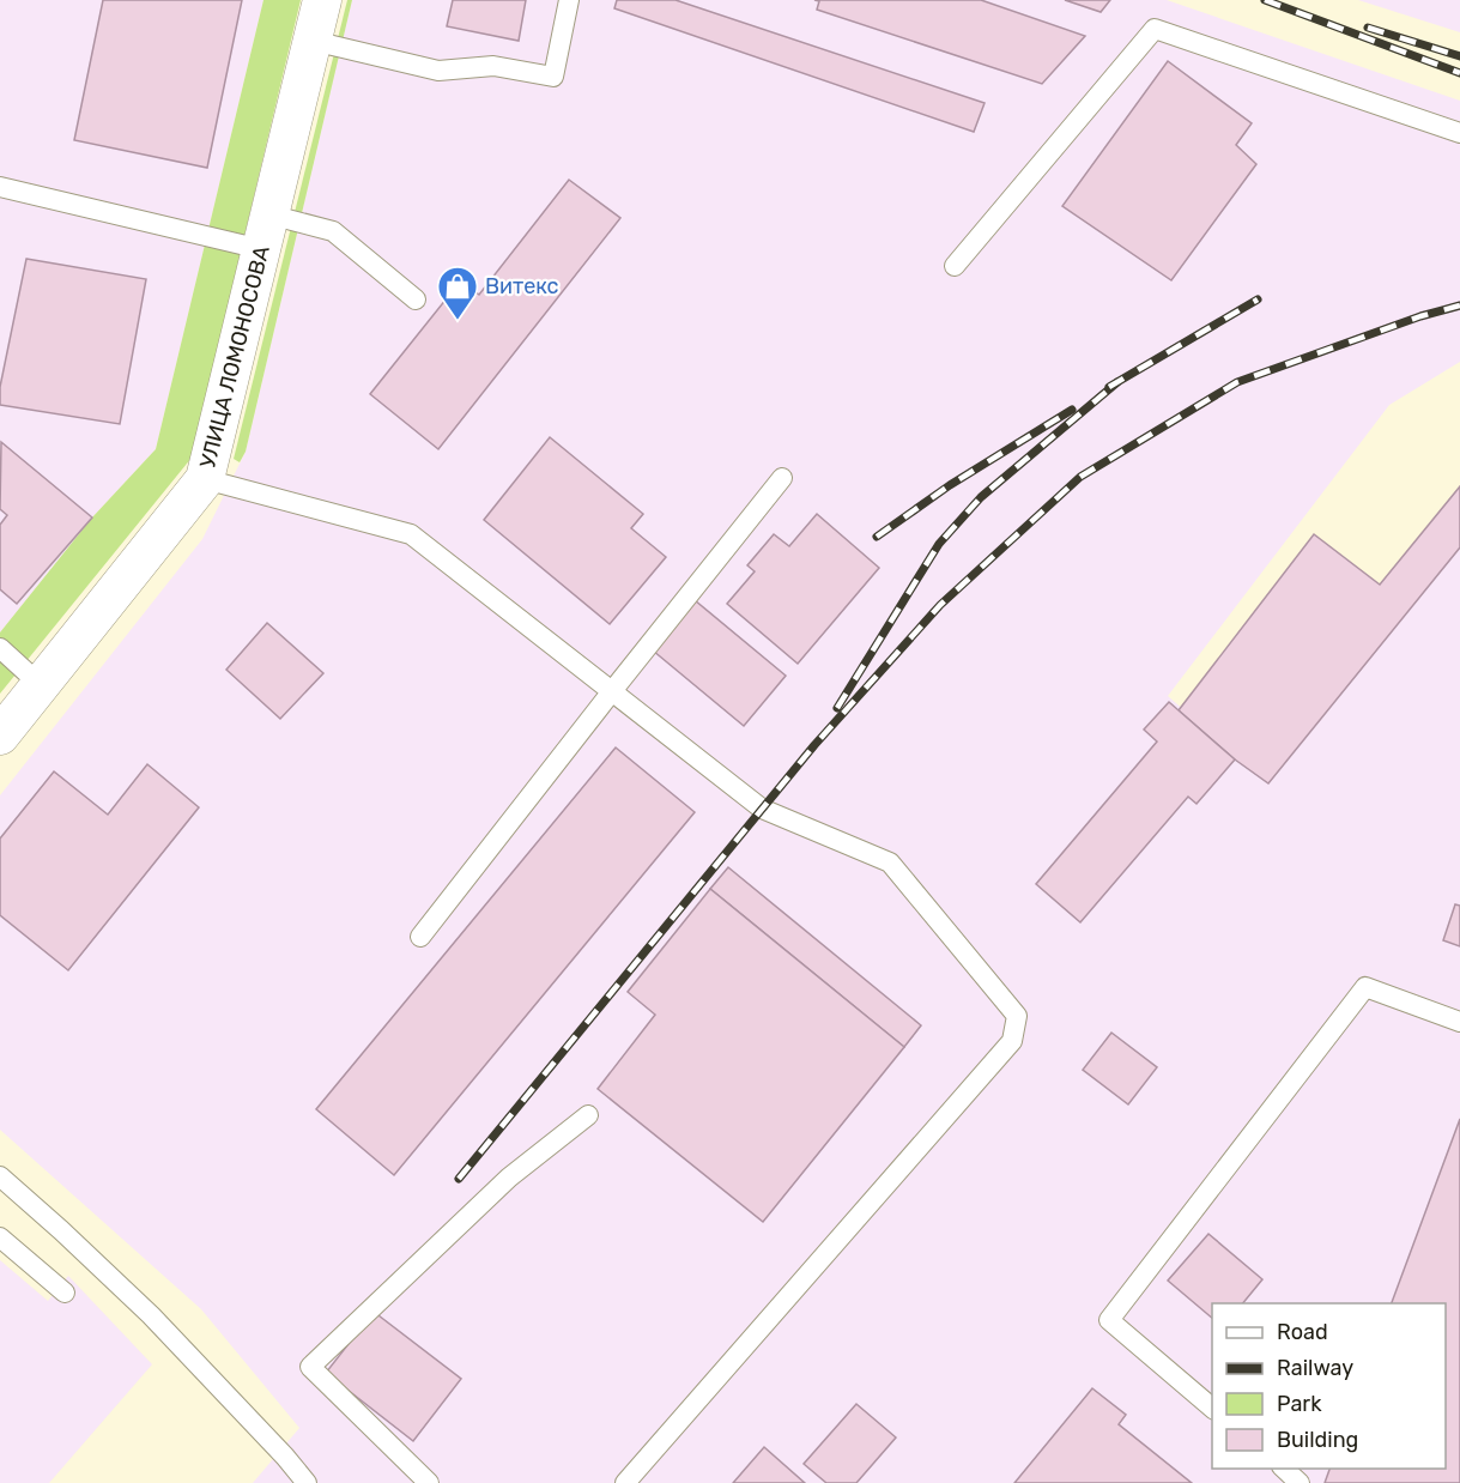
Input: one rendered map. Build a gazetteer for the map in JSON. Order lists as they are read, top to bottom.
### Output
{
  "streets": {
    "street": ["УЛИЦА ЛОМОНОСОВА"]
  },
  "places": {
    "shop": ["Витекс"]
  },
  "legend": [
    "Road",
    "Railway",
    "Park",
    "Building"
  ]
}
